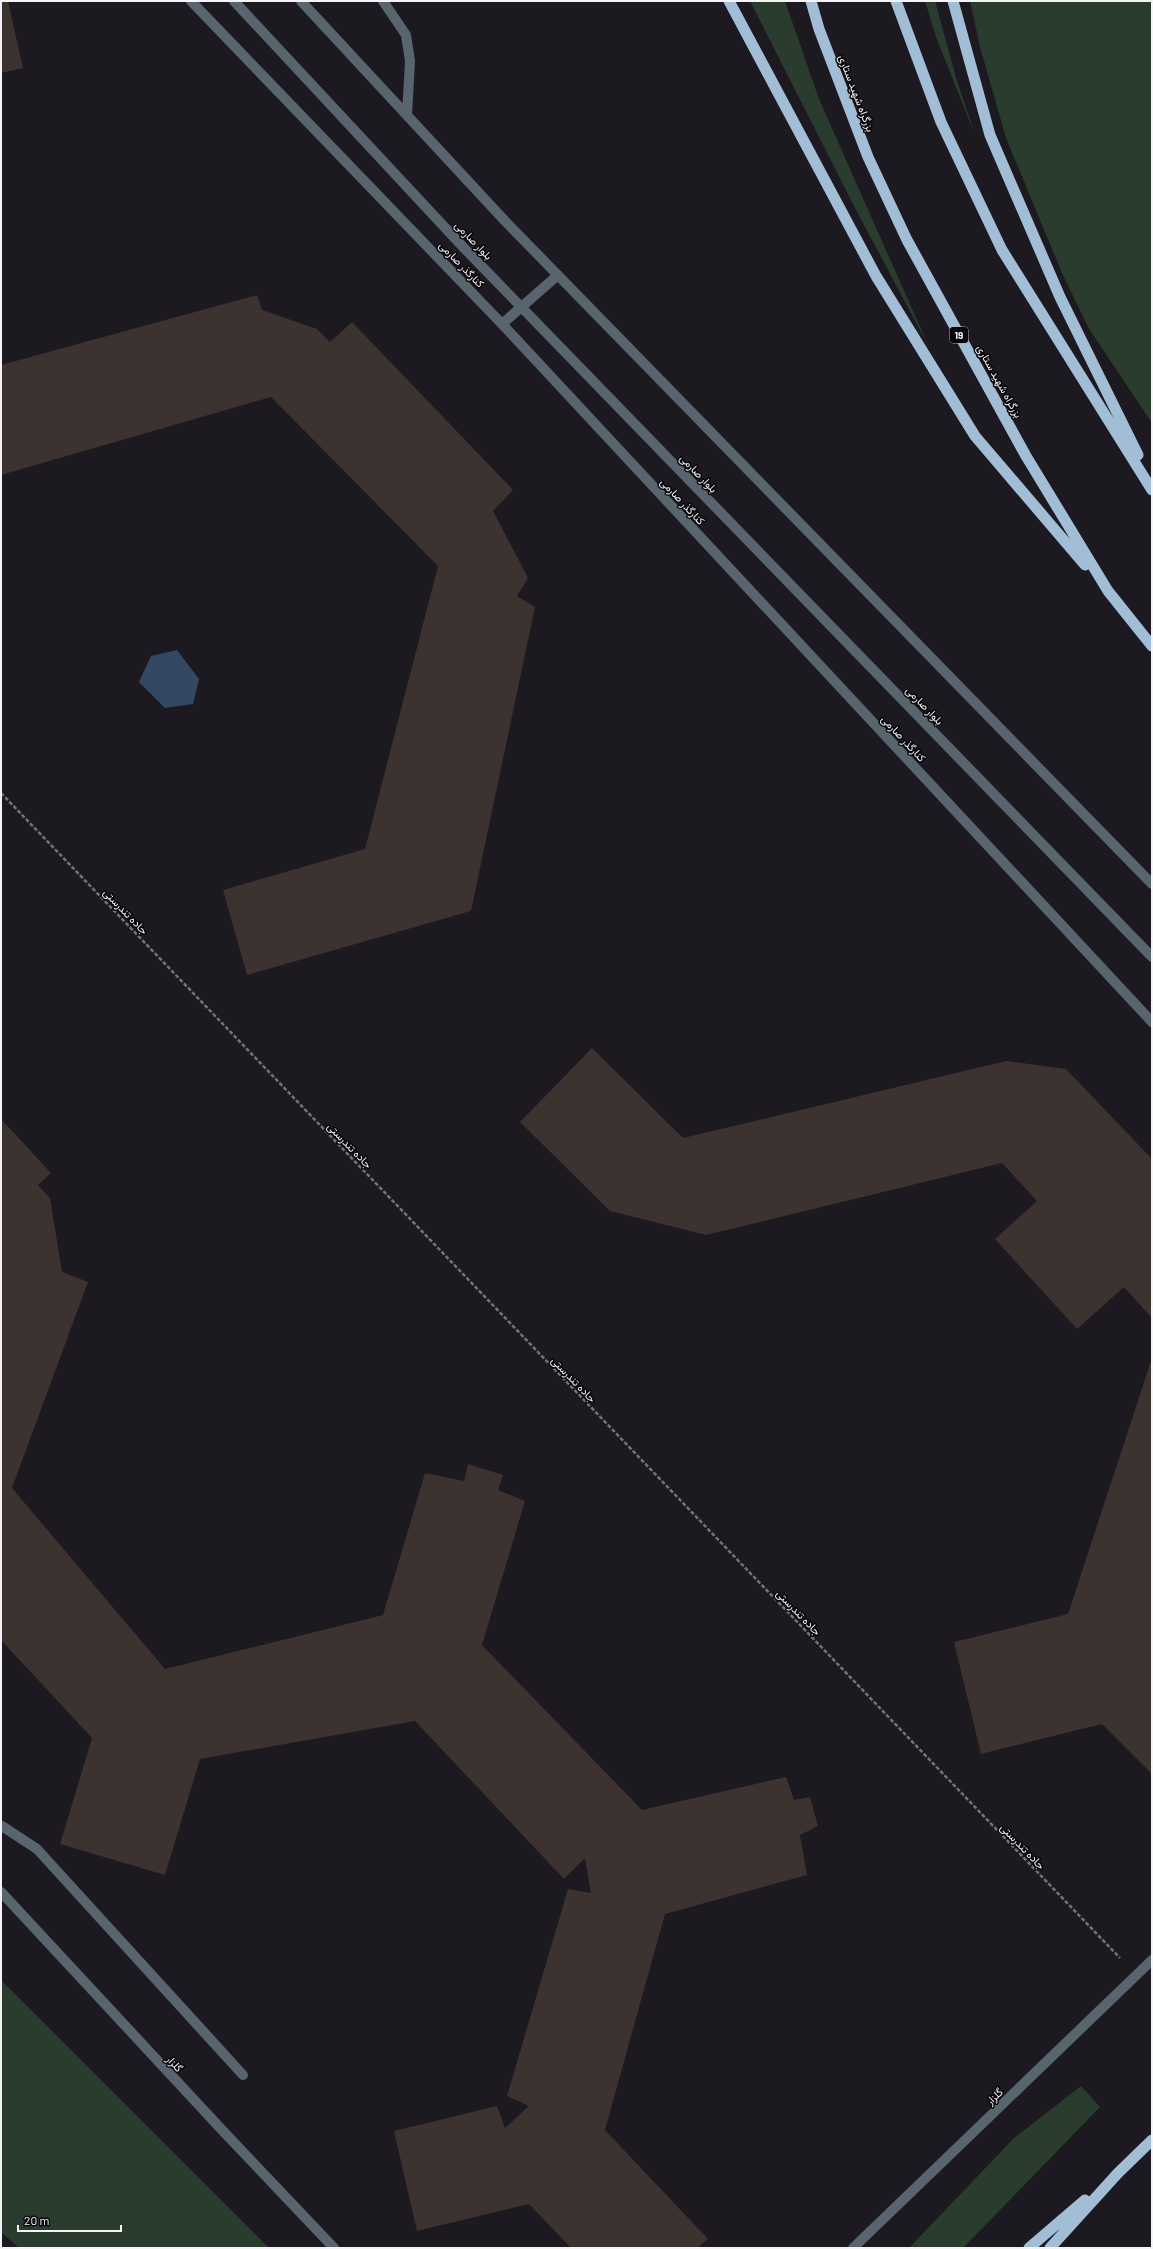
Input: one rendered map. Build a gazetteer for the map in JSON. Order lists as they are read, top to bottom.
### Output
{
  "streets": {
    "highway": ["بزرگراه شهید ستاری", "19"],
    "street": ["بلوار صارمی", "کنارگذر صارمی", "گلزار"],
    "path": ["جاده تندرستی"]
  },
  "crossings": [
    ["جاده تندرستی", "گلزار"]
  ],
  "scale_bar": "20 m"
}
